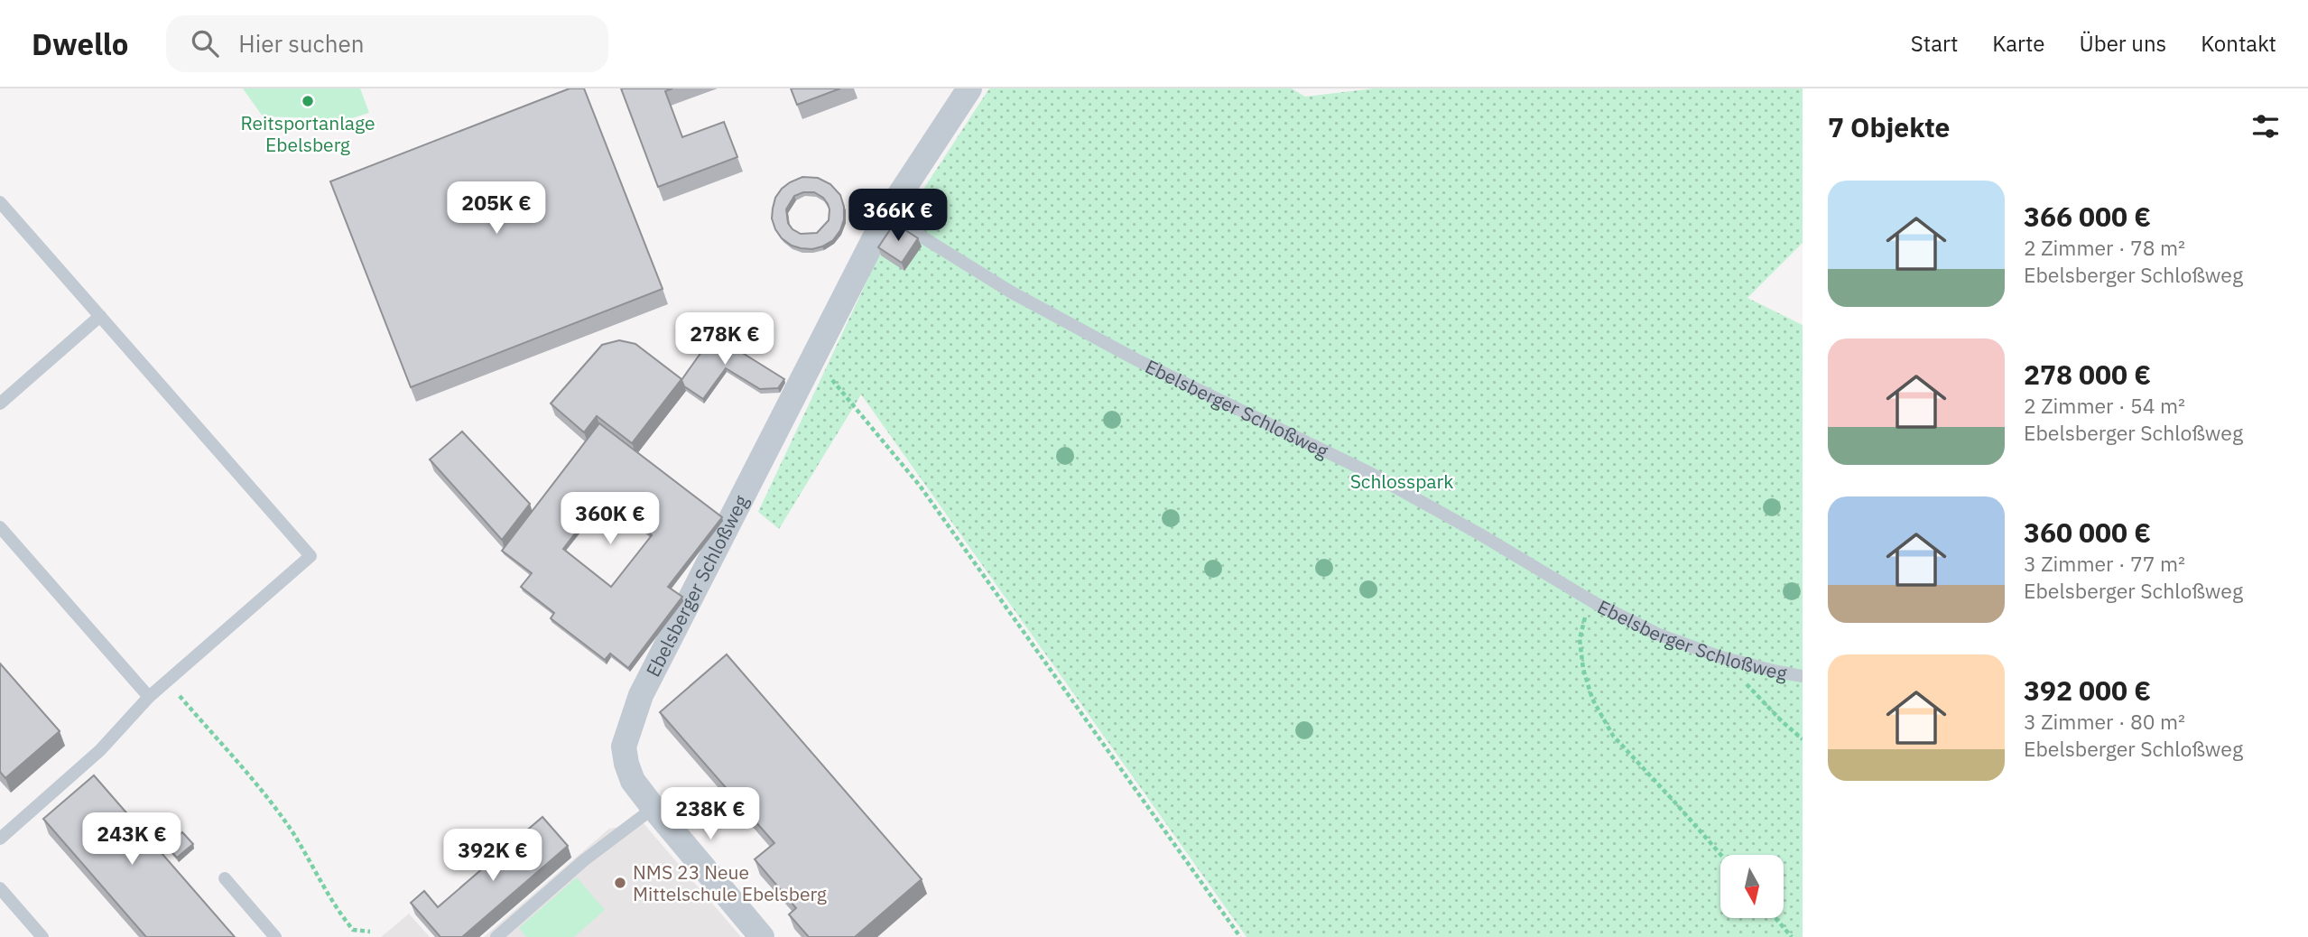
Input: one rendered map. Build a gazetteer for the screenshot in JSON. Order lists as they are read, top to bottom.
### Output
{
  "streets": {
    "street": ["Ebelsberger Schloßweg"]
  },
  "parks": ["Schlosspark"],
  "places": ["Reitsportanlage Ebelsberg", "NMS 23 Neue Mittelschule Ebelsberg"],
  "north": "bottom",
  "page": {
    "header": "Dwello",
    "search": "Hier suchen",
    "nav": [
      "Start",
      "Karte",
      "Über uns",
      "Kontakt"
    ],
    "heading": "7 Objekte",
    "list": [
      {
        "name": "366 000 €",
        "note": "2 Zimmer · 78 m² · Ebelsberger Schloßweg"
      },
      {
        "name": "278 000 €",
        "note": "2 Zimmer · 54 m² · Ebelsberger Schloßweg"
      },
      {
        "name": "360 000 €",
        "note": "3 Zimmer · 77 m² · Ebelsberger Schloßweg"
      },
      {
        "name": "392 000 €",
        "note": "3 Zimmer · 80 m² · Ebelsberger Schloßweg"
      }
    ],
    "price": [
      "205K €",
      "366K €",
      "278K €",
      "360K €",
      "238K €",
      "243K €",
      "392K €"
    ]
  }
}
